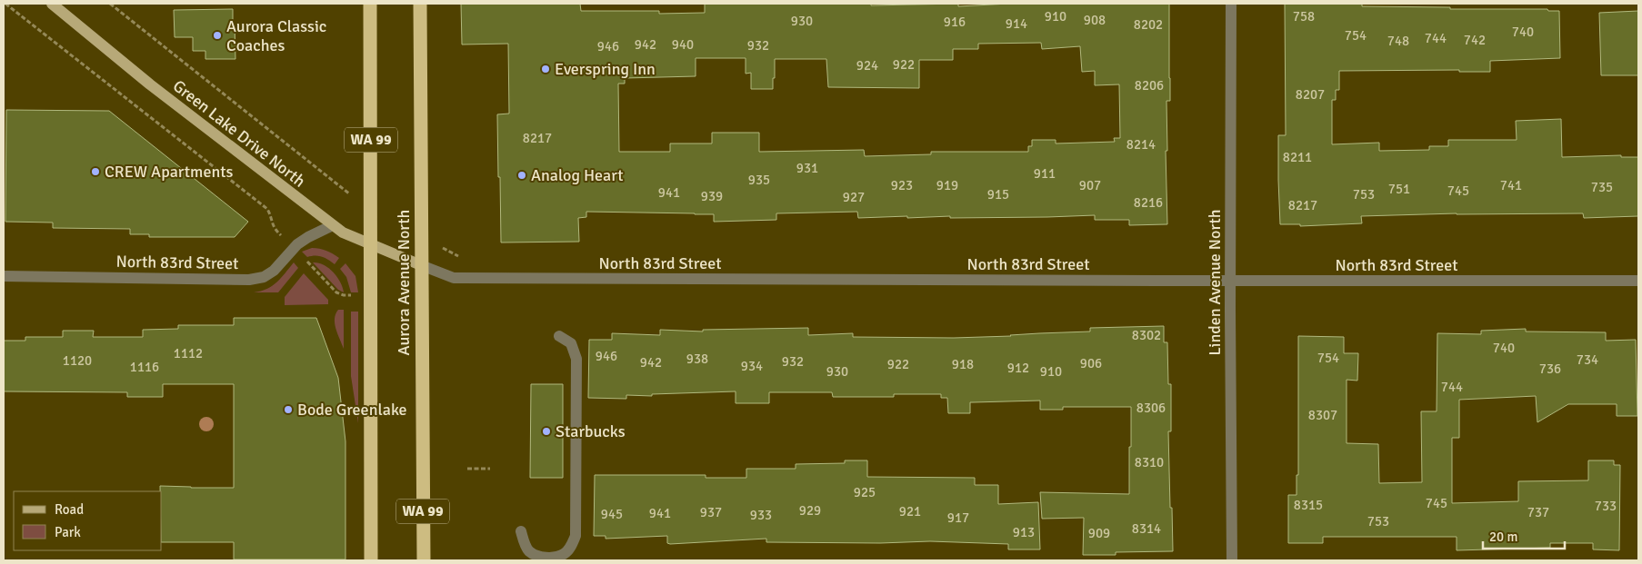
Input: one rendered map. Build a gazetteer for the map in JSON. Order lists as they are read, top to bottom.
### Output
{
  "streets": {
    "highway": ["WA 99", "Aurora Avenue North"],
    "main road": ["Green Lake Drive North"],
    "street": ["North 83rd Street", "Linden Avenue North"]
  },
  "crossings": [
    ["Green Lake Drive North", "North 83rd Street"],
    ["Green Lake Drive North", "Aurora Avenue North"],
    ["North 83rd Street", "Aurora Avenue North"],
    ["North 83rd Street", "Linden Avenue North"]
  ],
  "places": [
    "Aurora Classic Coaches",
    "Everspring Inn",
    "CREW Apartments",
    "Analog Heart",
    "Bode Greenlake",
    "Starbucks"
  ],
  "house_numbers": [
    "910",
    "758",
    "908",
    "930",
    "916",
    "914",
    "8202",
    "740",
    "754",
    "744",
    "742",
    "748",
    "942",
    "940",
    "932",
    "946",
    "922",
    "924",
    "8206",
    "8207",
    "8217",
    "8214",
    "8211",
    "931",
    "911",
    "935",
    "923",
    "919",
    "907",
    "741",
    "735",
    "751",
    "745",
    "941",
    "915",
    "753",
    "939",
    "927",
    "8216",
    "8217",
    "8302",
    "740",
    "1112",
    "946",
    "754",
    "938",
    "734",
    "1120",
    "932",
    "942",
    "906",
    "922",
    "918",
    "934",
    "1116",
    "912",
    "736",
    "930",
    "910",
    "744",
    "8306",
    "8307",
    "8310",
    "925",
    "745",
    "8315",
    "733",
    "929",
    "921",
    "937",
    "737",
    "941",
    "945",
    "933",
    "917",
    "753",
    "8314",
    "913",
    "909"
  ],
  "legend": ["Road", "Park"],
  "scale_bar": "20 m"
}
